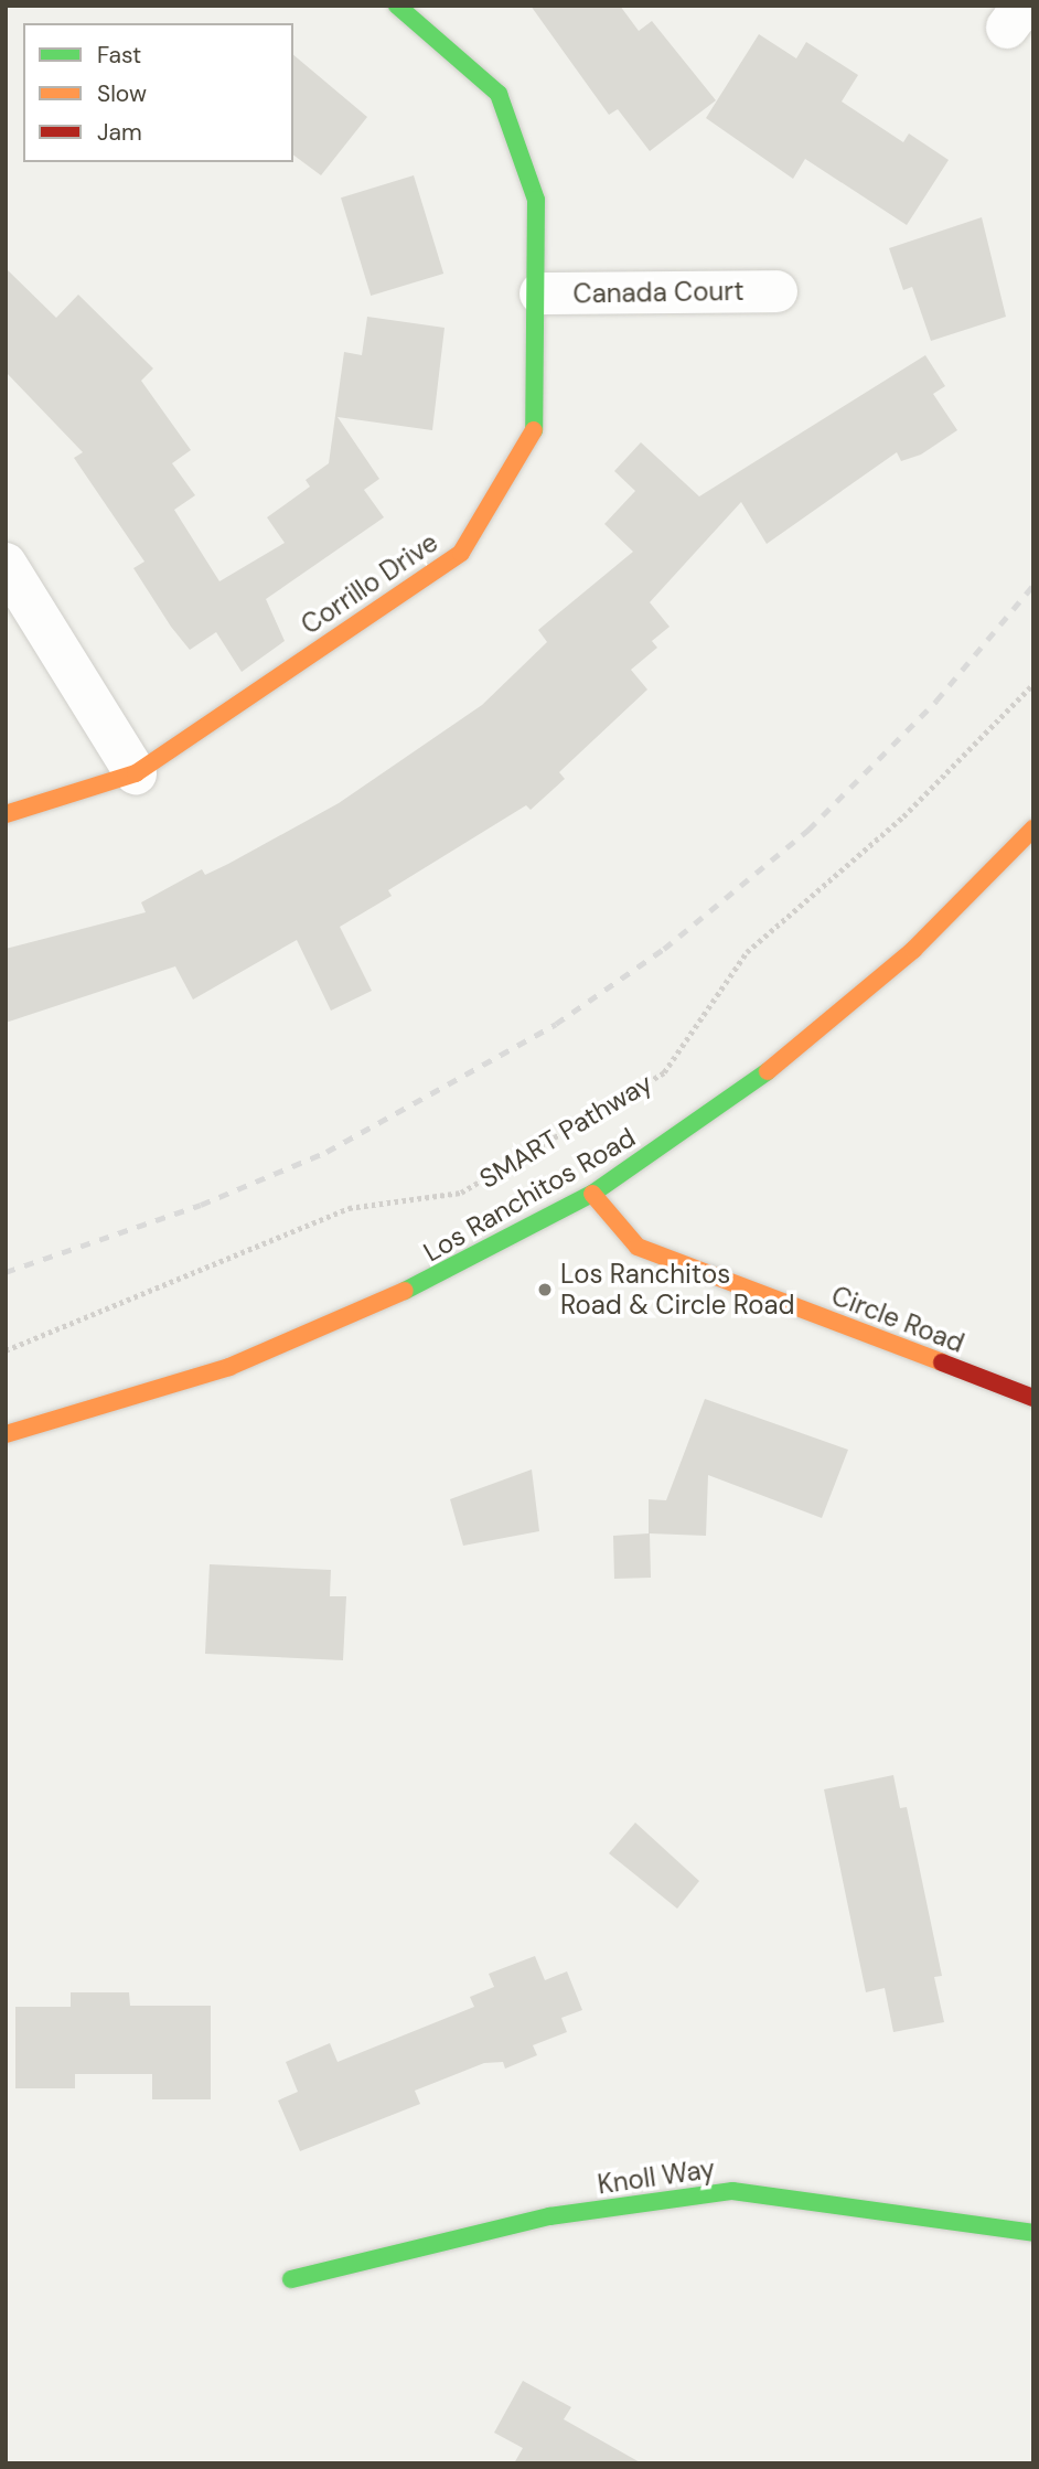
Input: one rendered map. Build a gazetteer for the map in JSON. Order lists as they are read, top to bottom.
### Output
{
  "streets": {
    "street": [
      "Canada Court",
      "Corrillo Drive",
      "Los Ranchitos Road",
      "Circle Road",
      "Knoll Way"
    ],
    "path": ["SMART Pathway"]
  },
  "crossings": [
    ["Canada Court", "Corrillo Drive"],
    ["Los Ranchitos Road", "Circle Road"]
  ],
  "places": ["Los Ranchitos Road & Circle Road"],
  "legend": ["Fast", "Slow", "Jam"]
}
